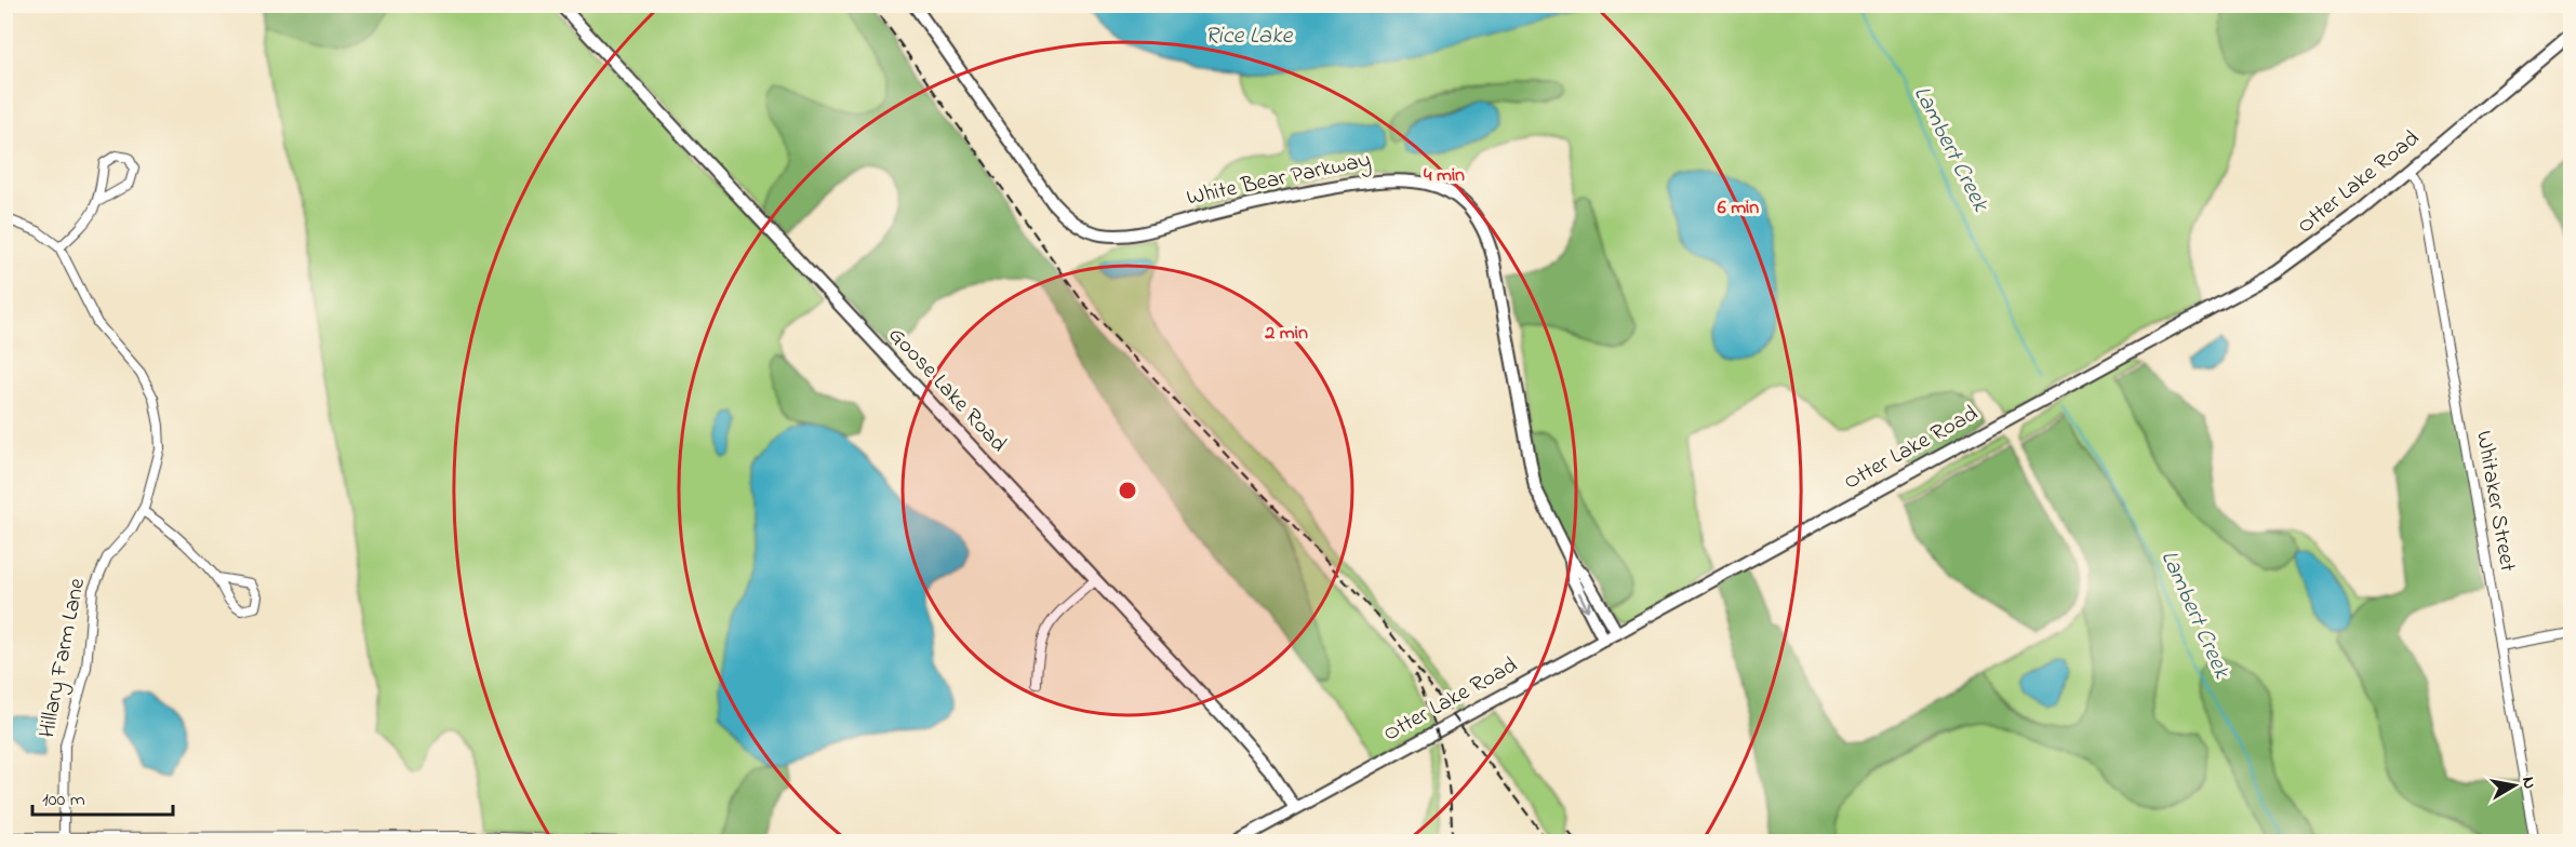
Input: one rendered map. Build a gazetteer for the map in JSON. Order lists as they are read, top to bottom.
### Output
{
  "streets": {
    "street": [
      "White Bear Parkway",
      "Otter Lake Road",
      "Goose Lake Road",
      "Whitaker Street",
      "Hillary Farm Lane"
    ]
  },
  "crossings": [
    ["White Bear Parkway", "Otter Lake Road"],
    ["Otter Lake Road", "Goose Lake Road"],
    ["Otter Lake Road", "Whitaker Street"]
  ],
  "water": ["Rice Lake", "Lambert Creek"],
  "scale_bar": "100 m",
  "north": "right",
  "rings": ["4 min", "6 min", "2 min"]
}
